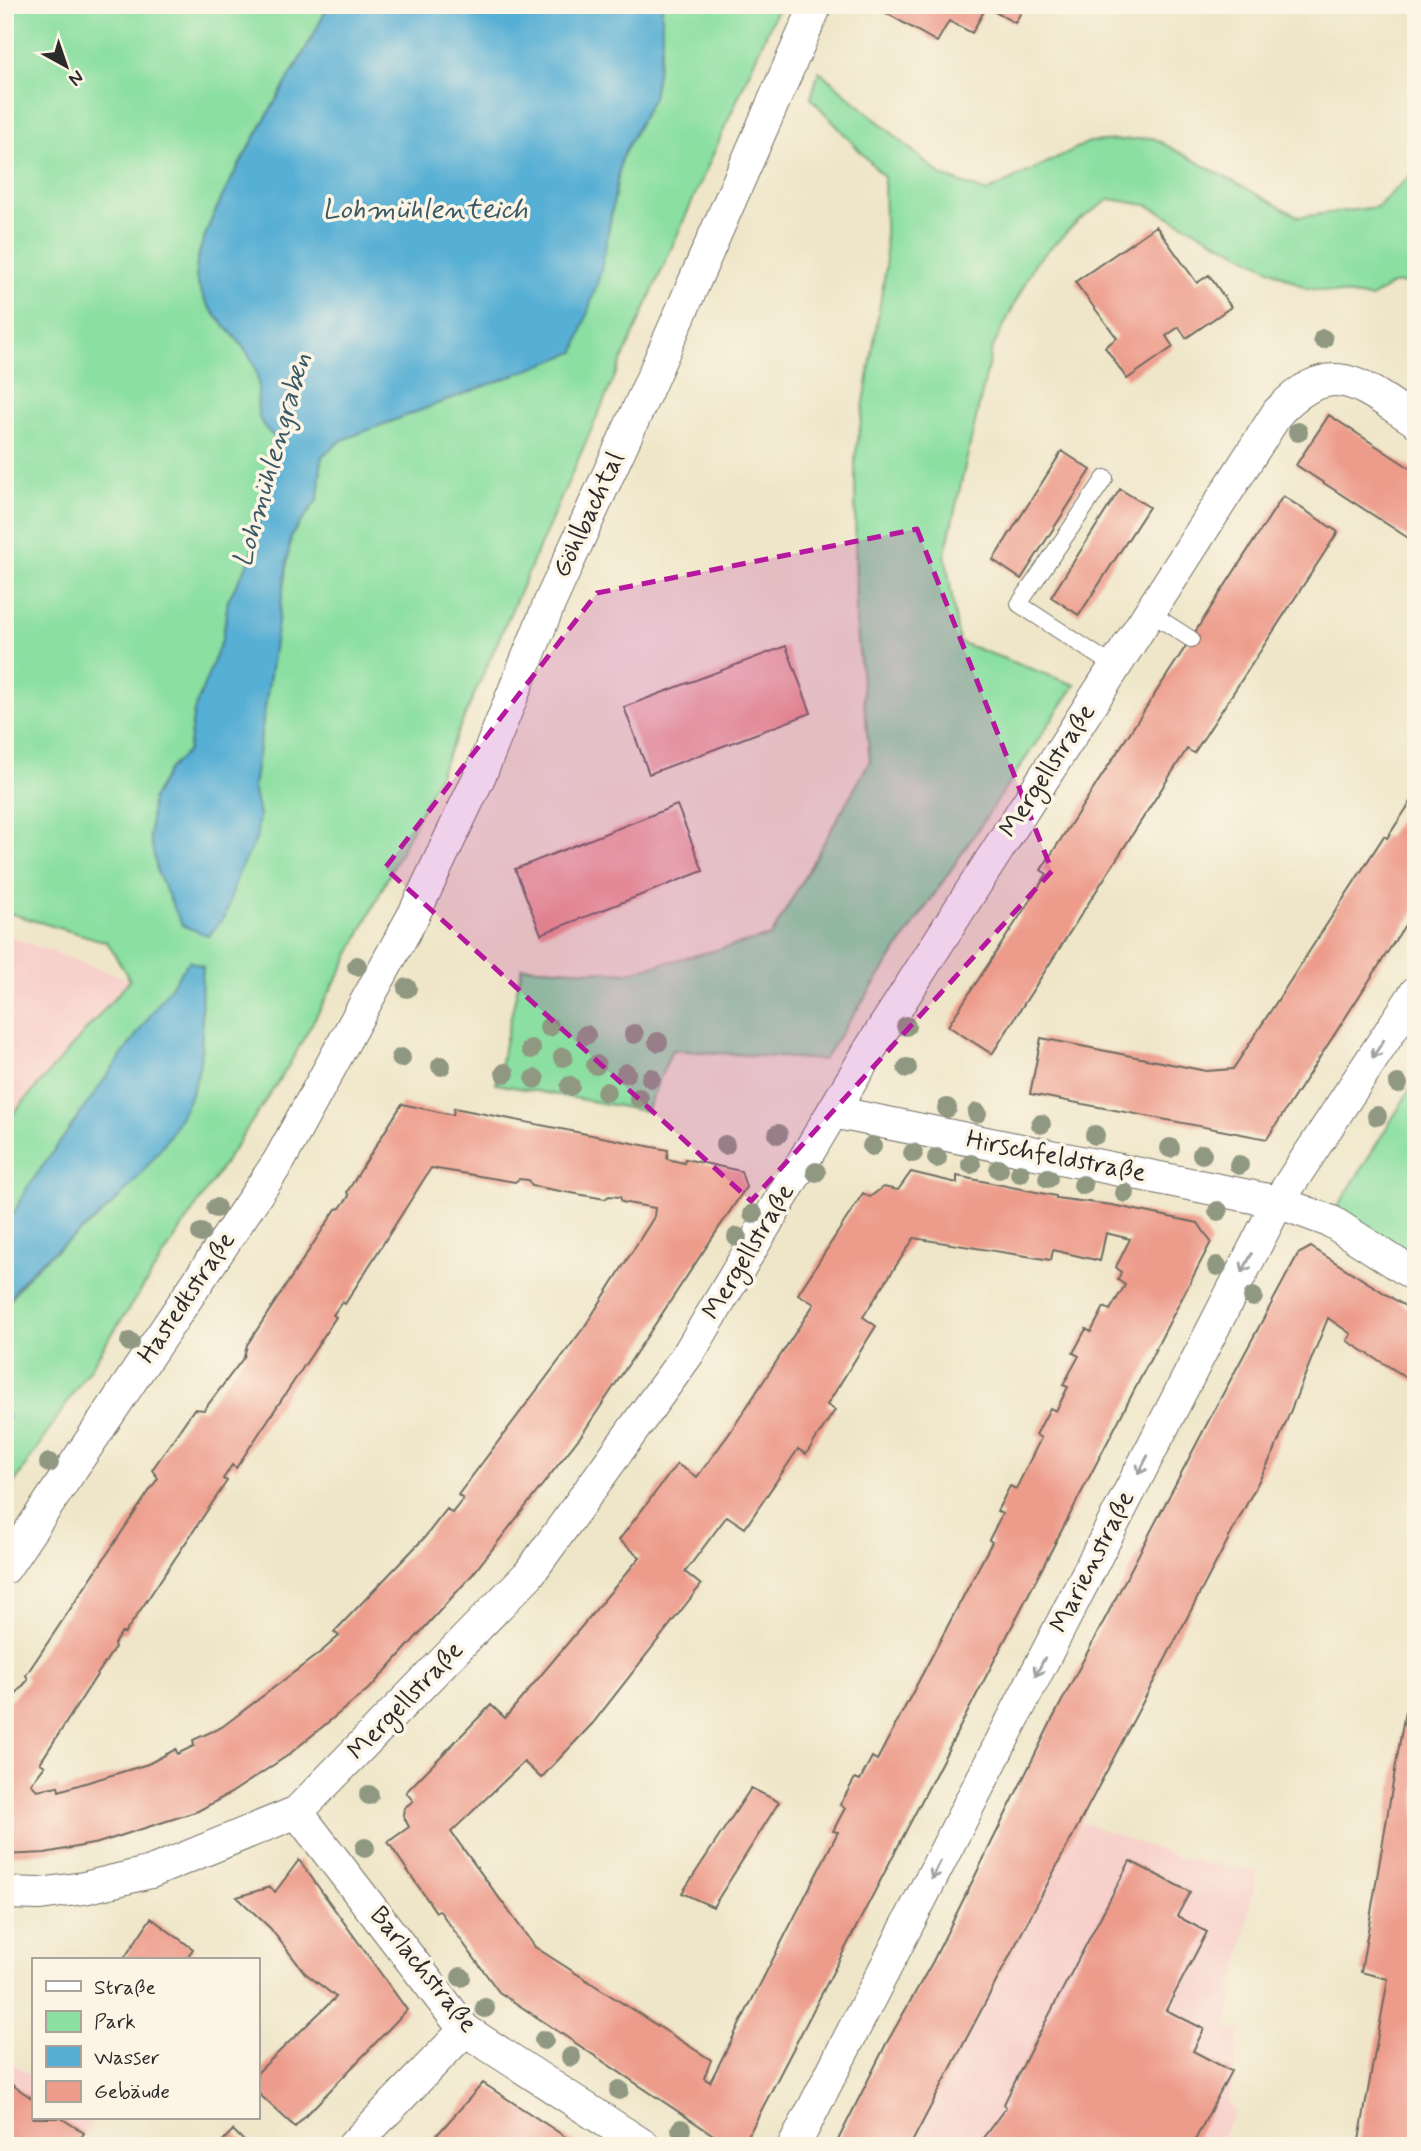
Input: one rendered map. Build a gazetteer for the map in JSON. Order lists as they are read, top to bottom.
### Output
{
  "streets": {
    "street": [
      "Göhlbachtal",
      "Mergellstraße",
      "Hirschfeldstraße",
      "Hastedtstraße",
      "Marienstraße",
      "Barlachstraße"
    ]
  },
  "crossings": [
    ["Göhlbachtal", "Hastedtstraße"],
    ["Mergellstraße", "Hirschfeldstraße"],
    ["Mergellstraße", "Barlachstraße"],
    ["Hirschfeldstraße", "Marienstraße"]
  ],
  "one_way": ["Marienstraße"],
  "water": ["Lohmühlenteich", "Lohmühlengraben"],
  "legend": [
    "Straße",
    "Park",
    "Wasser",
    "Gebäude"
  ],
  "north": "bottom right"
}
